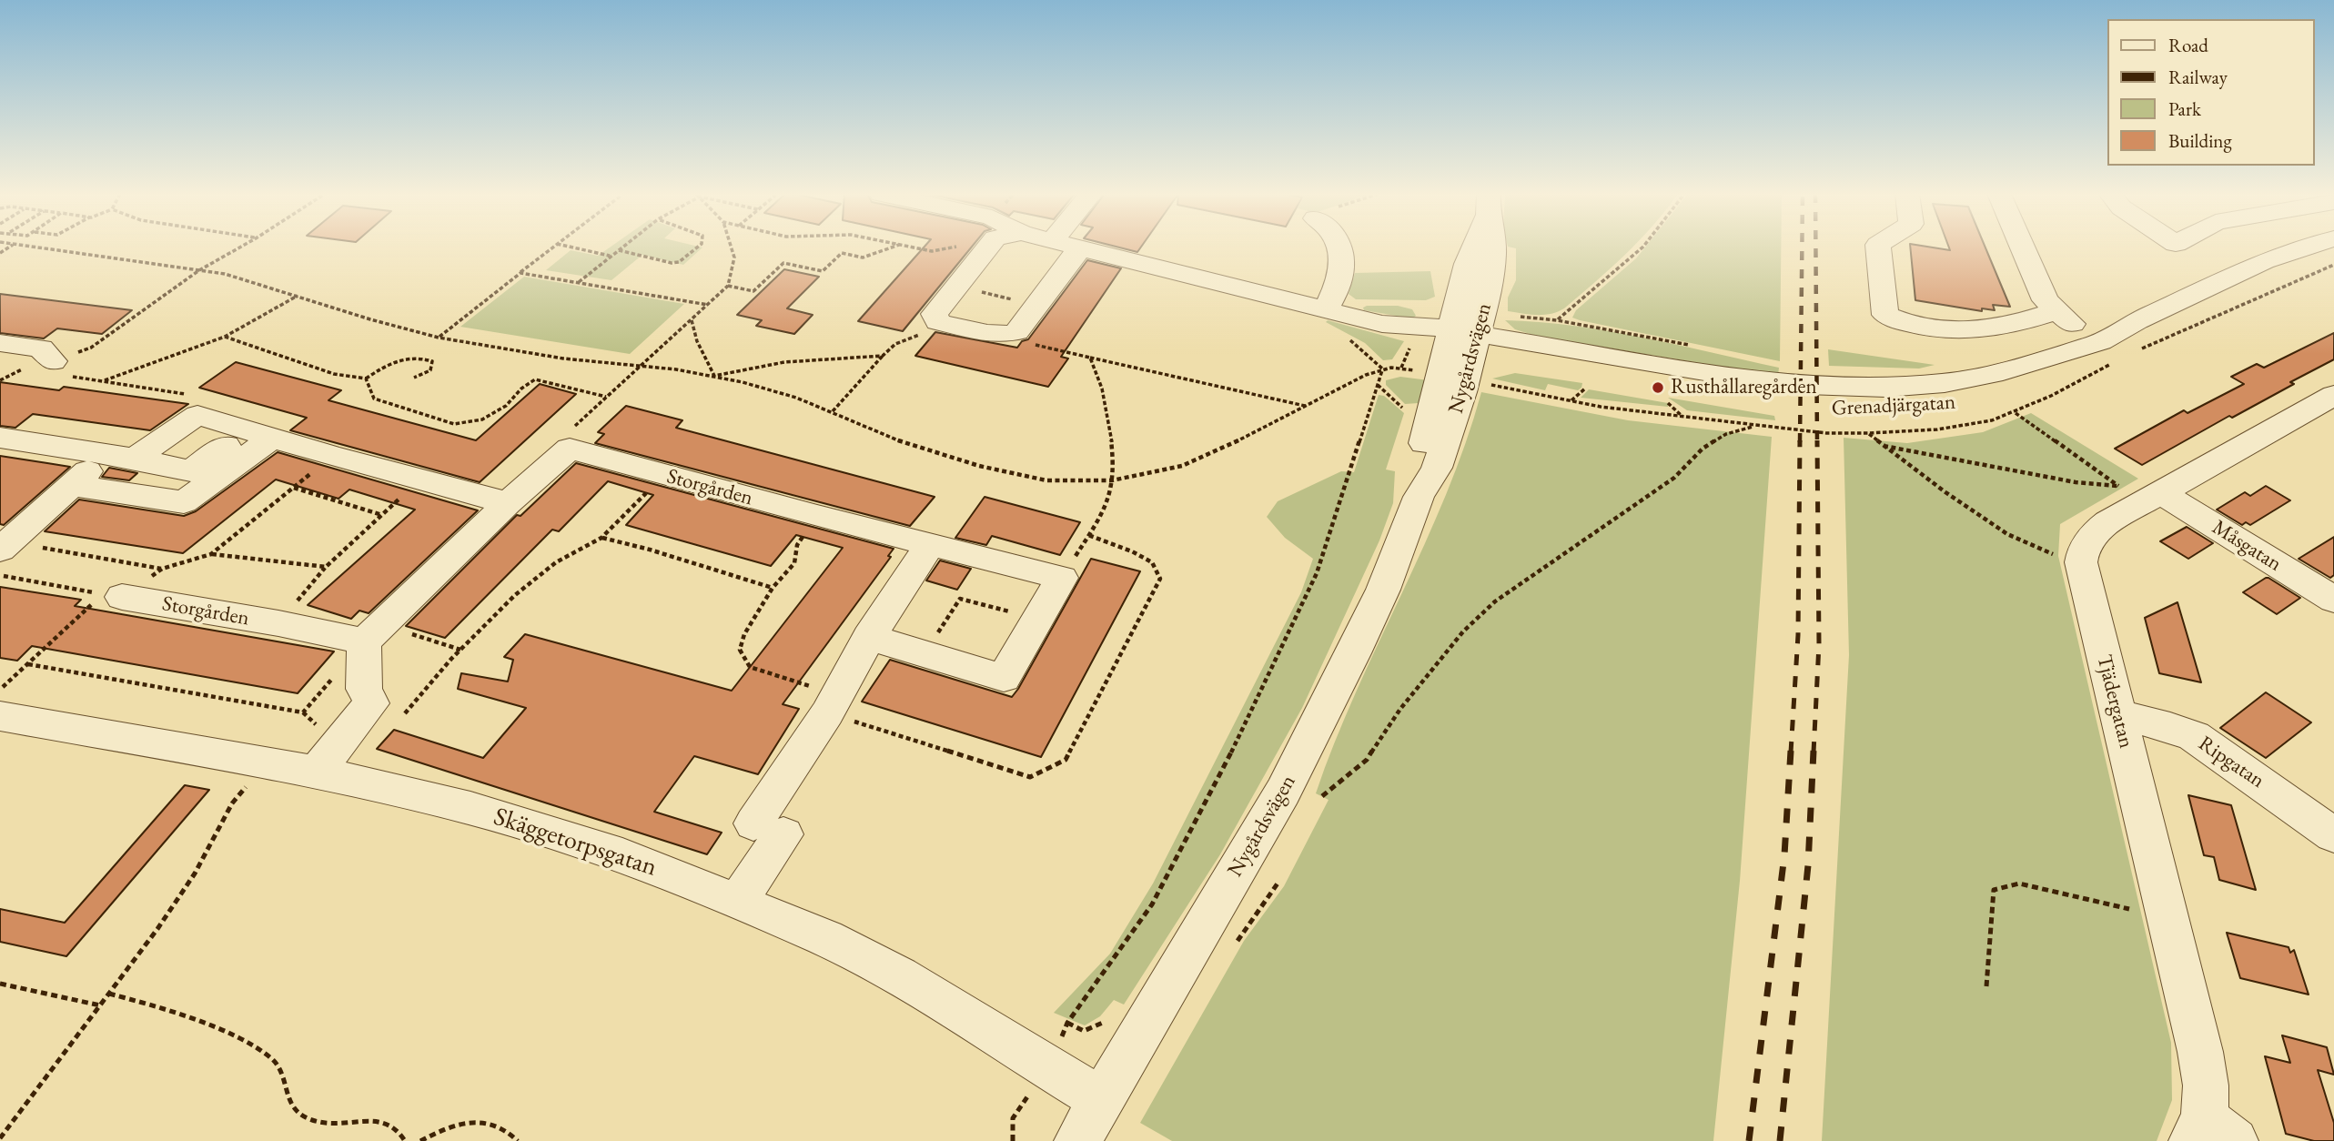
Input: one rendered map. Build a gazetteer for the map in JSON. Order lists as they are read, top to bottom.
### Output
{
  "streets": {
    "street": [
      "Nygårdsvägen",
      "Grenadjärgatan",
      "Storgården",
      "Måsgatan",
      "Tjädergatan",
      "Ripgatan",
      "Skäggetorpsgatan"
    ]
  },
  "crossings": [
    ["Nygårdsvägen", "Grenadjärgatan"],
    ["Nygårdsvägen", "Skäggetorpsgatan"],
    ["Tjädergatan", "Ripgatan"]
  ],
  "places": ["Rusthållaregården"],
  "legend": [
    "Road",
    "Railway",
    "Park",
    "Building"
  ]
}
